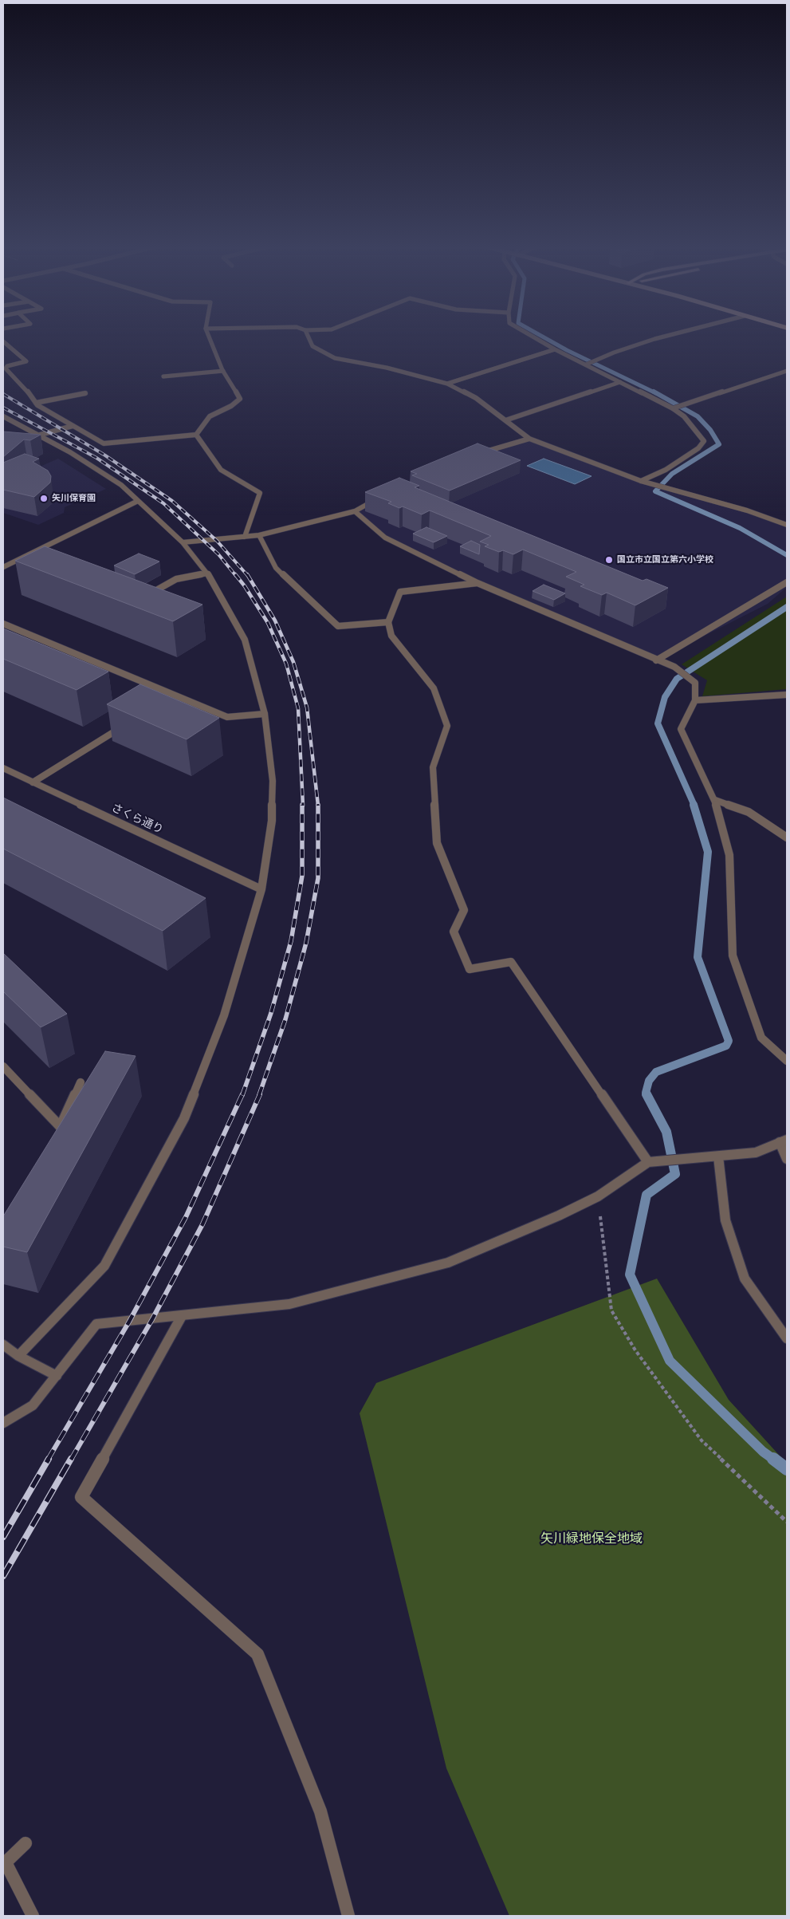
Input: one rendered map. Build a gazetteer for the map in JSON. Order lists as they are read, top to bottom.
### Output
{
  "streets": {
    "street": ["さくら通り"]
  },
  "parks": ["矢川緑地保全地域"],
  "places": ["矢川保育園", "国立市立国立第六小学校"]
}
